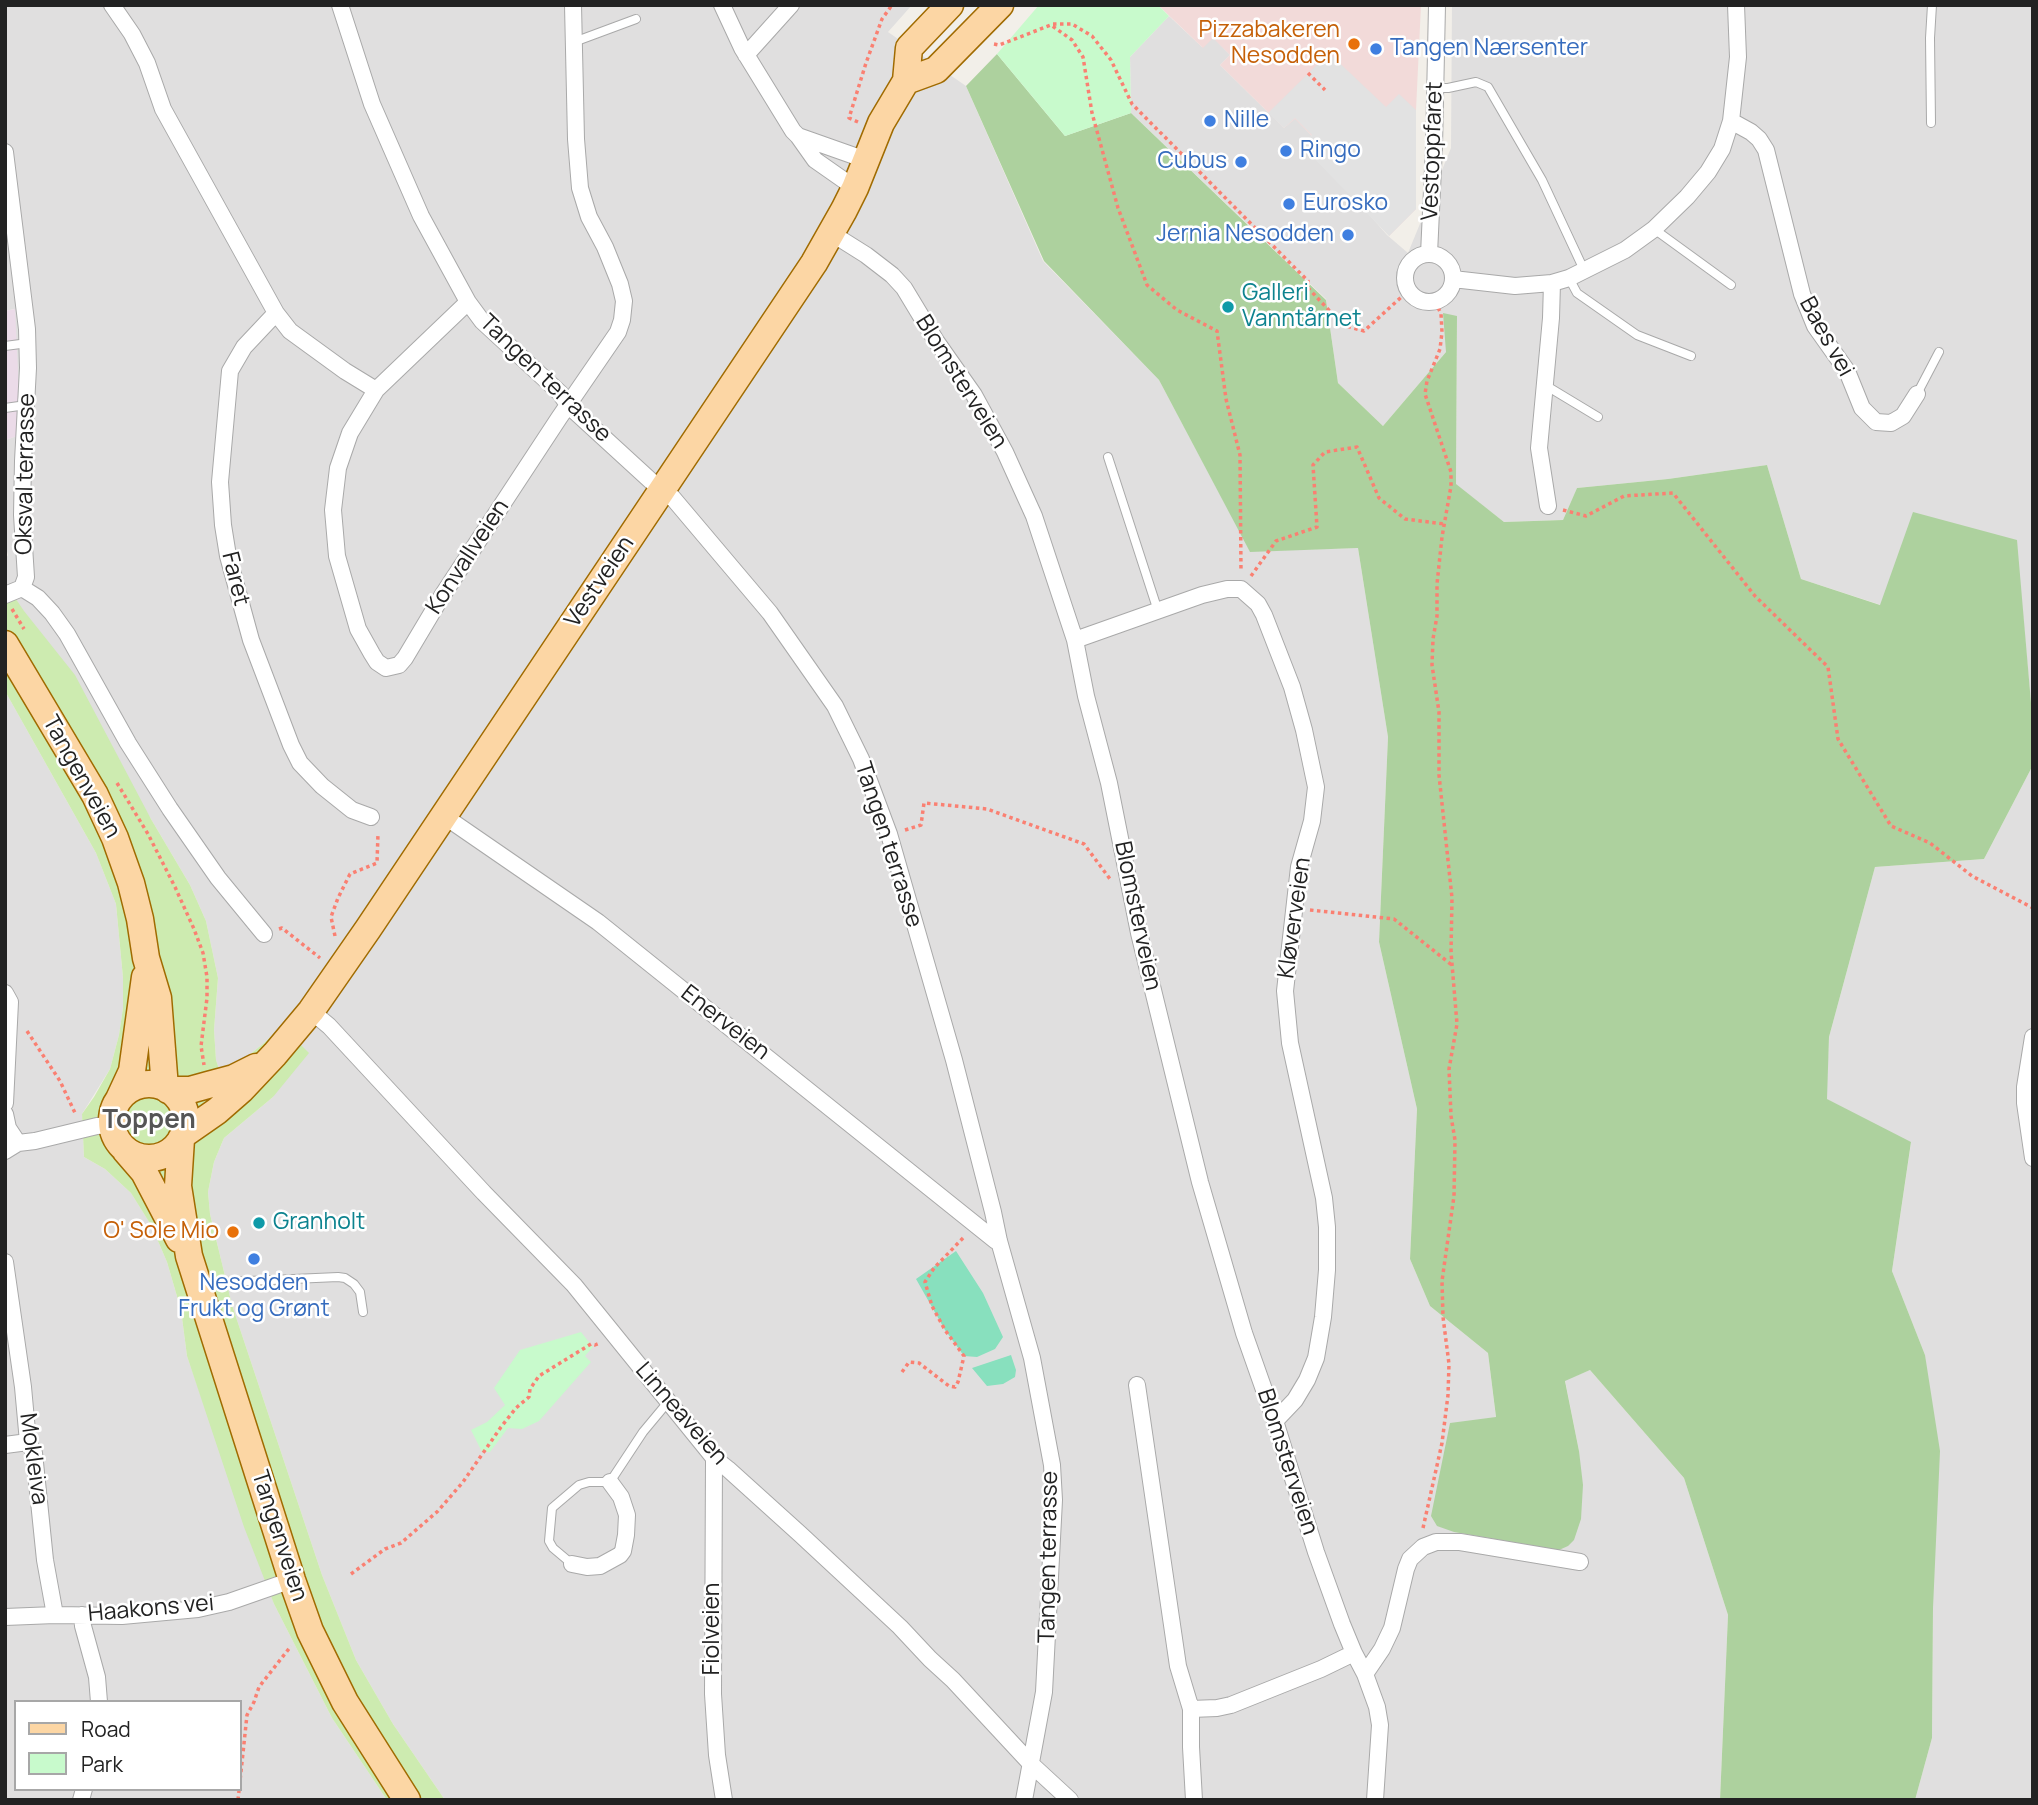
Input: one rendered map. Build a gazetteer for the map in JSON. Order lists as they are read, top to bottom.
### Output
{
  "streets": {
    "main road": ["Vestveien", "Tangenveien"],
    "street": [
      "Vestoppfaret",
      "Baes vei",
      "Tangen terrasse",
      "Blomsterveien",
      "Oksval terrasse",
      "Konvallveien",
      "Faret",
      "Kløverveien",
      "Enerveien",
      "Linneaveien",
      "Mokleiva",
      "Haakons vei",
      "Fiolveien"
    ]
  },
  "crossings": [
    ["Tangen terrasse", "Konvallveien"],
    ["Tangen terrasse", "Vestveien"],
    ["Tangen terrasse", "Enerveien"],
    ["Tangen terrasse", "Linneaveien"],
    ["Blomsterveien", "Vestveien"],
    ["Blomsterveien", "Kløverveien"],
    ["Vestveien", "Tangenveien"],
    ["Vestveien", "Enerveien"],
    ["Vestveien", "Linneaveien"],
    ["Tangenveien", "Haakons vei"],
    ["Linneaveien", "Fiolveien"],
    ["Mokleiva", "Haakons vei"]
  ],
  "districts": ["Toppen"],
  "places": [
    "Pizzabakeren Nesodden",
    "Tangen Nærsenter",
    "Nille",
    "Ringo",
    "Cubus",
    "Eurosko",
    "Jernia Nesodden",
    "Galleri Vanntårnet",
    "Granholt",
    "O' Sole Mio",
    "Nesodden Frukt og Grønt"
  ],
  "legend": ["Road", "Park"]
}
